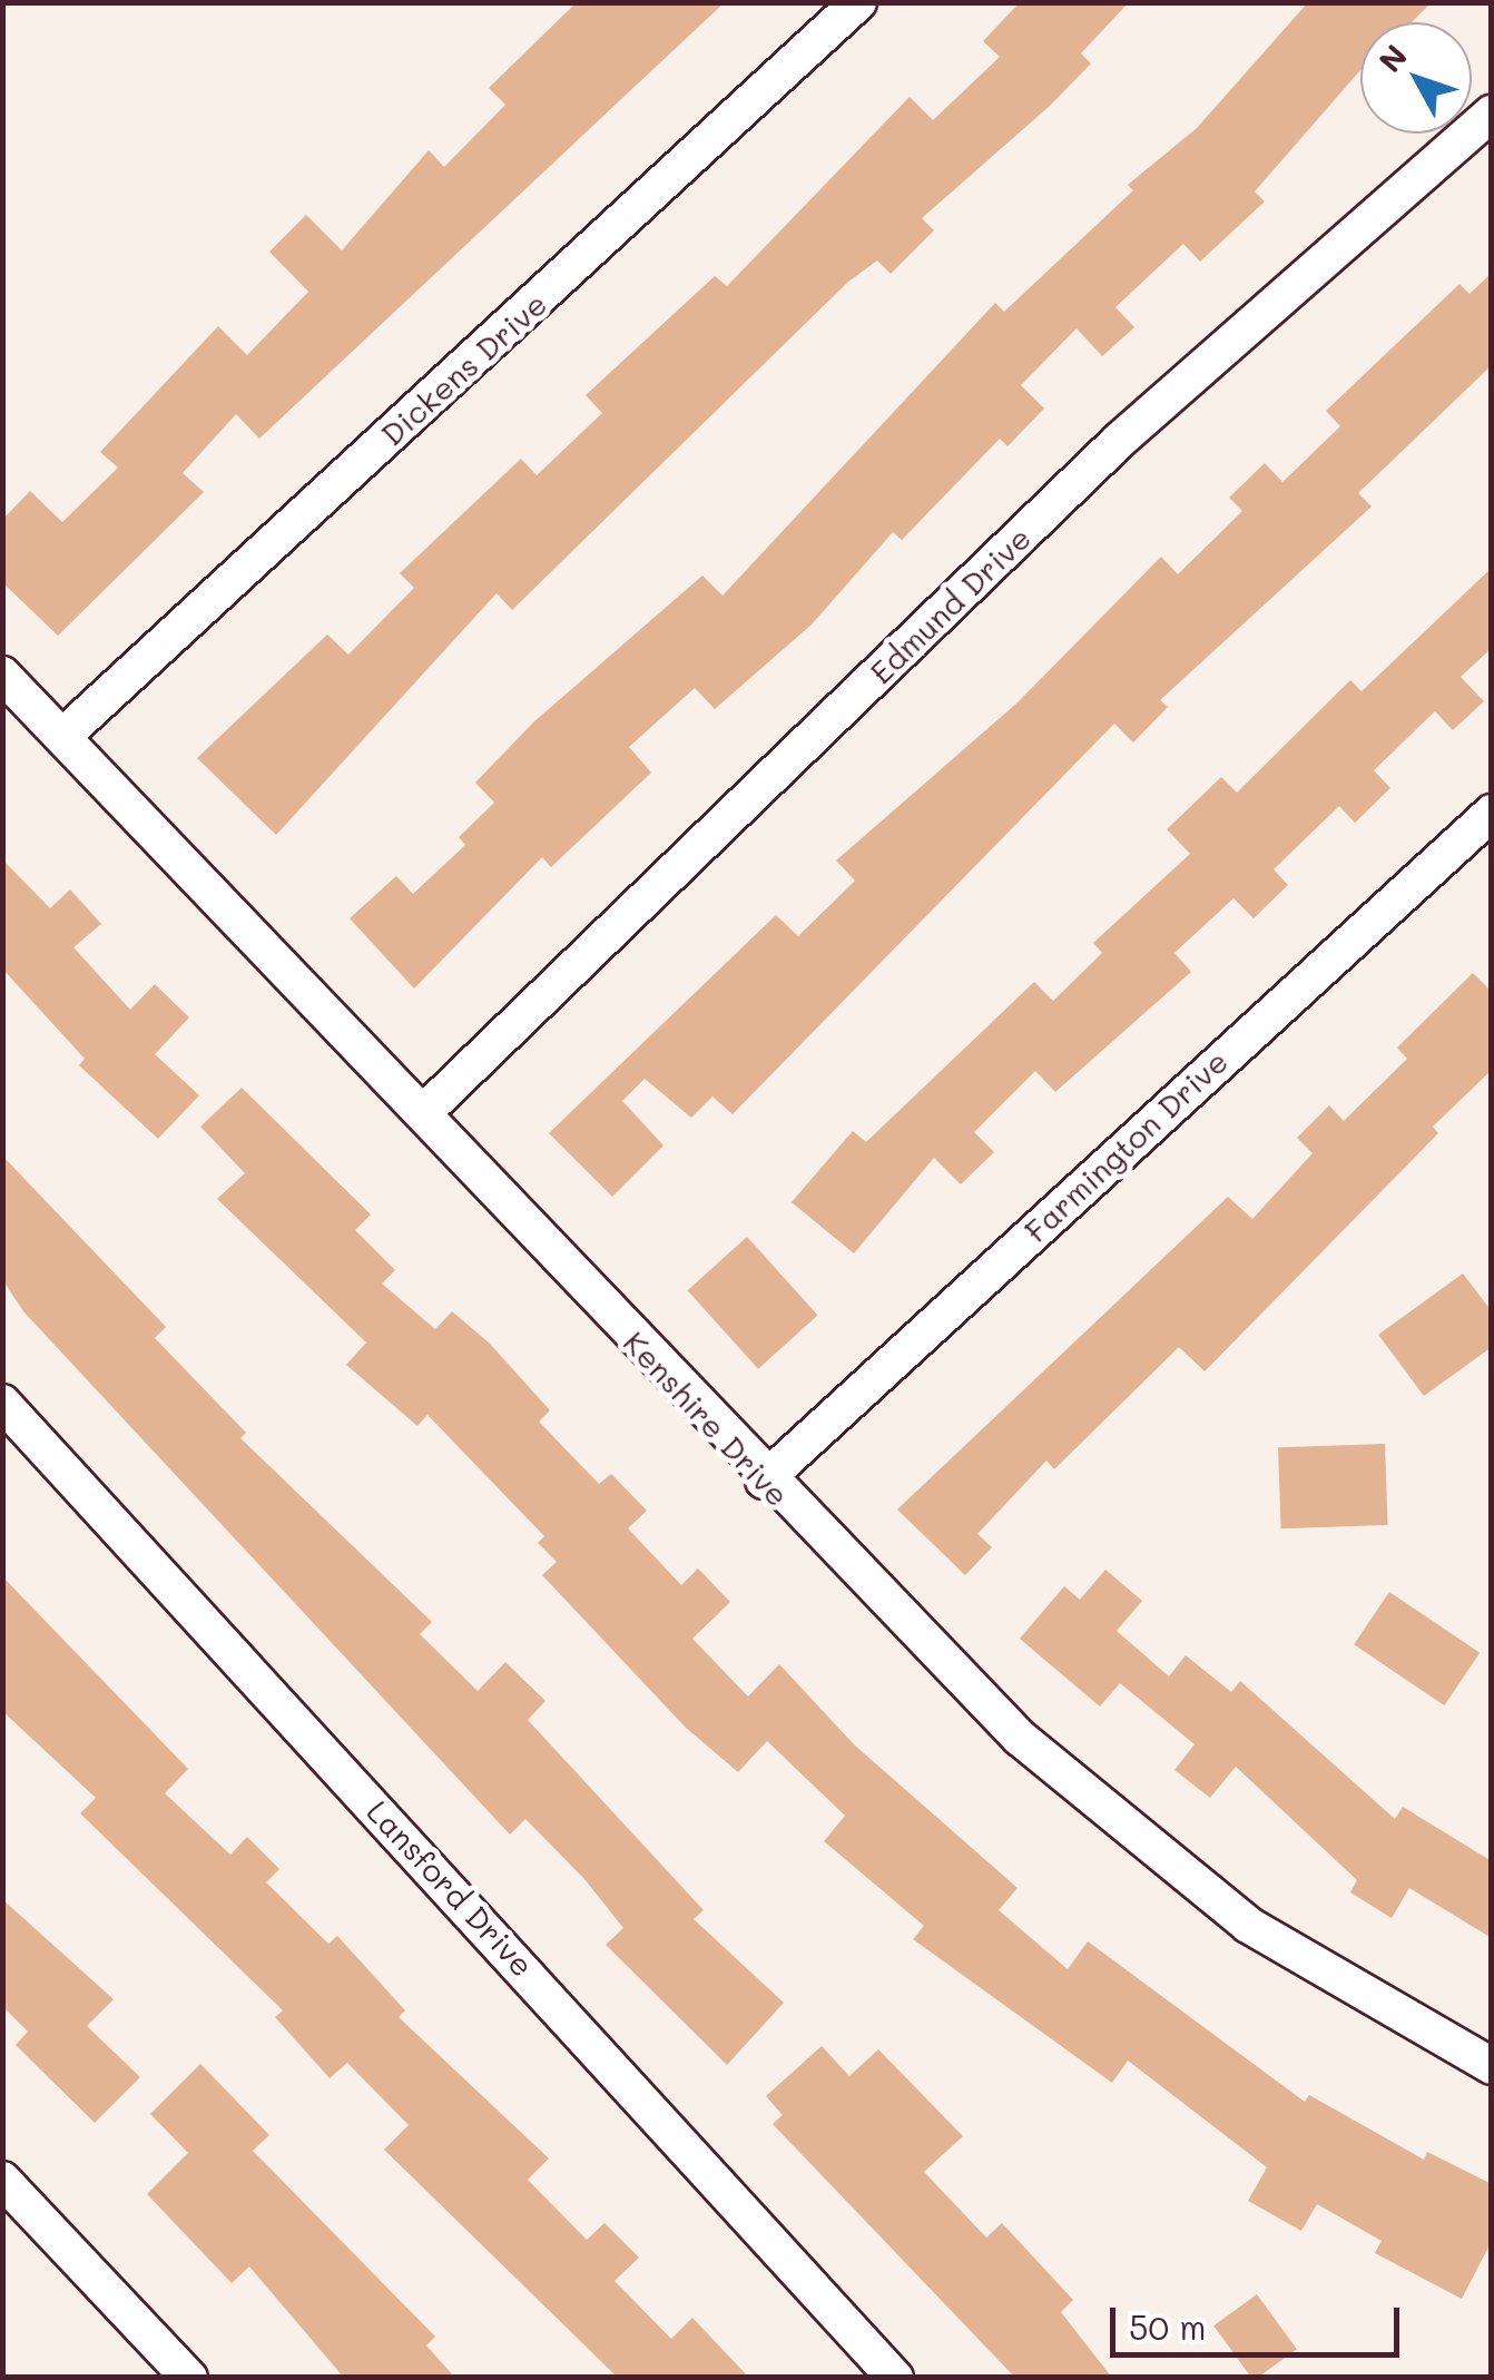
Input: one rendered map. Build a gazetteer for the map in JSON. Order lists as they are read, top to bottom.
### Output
{
  "streets": {
    "street": [
      "Dickens Drive",
      "Edmund Drive",
      "Farmington Drive",
      "Kenshire Drive",
      "Lansford Drive"
    ]
  },
  "crossings": [
    ["Dickens Drive", "Kenshire Drive"],
    ["Edmund Drive", "Kenshire Drive"],
    ["Farmington Drive", "Kenshire Drive"]
  ],
  "scale_bar": "50 m",
  "north": "top left"
}
